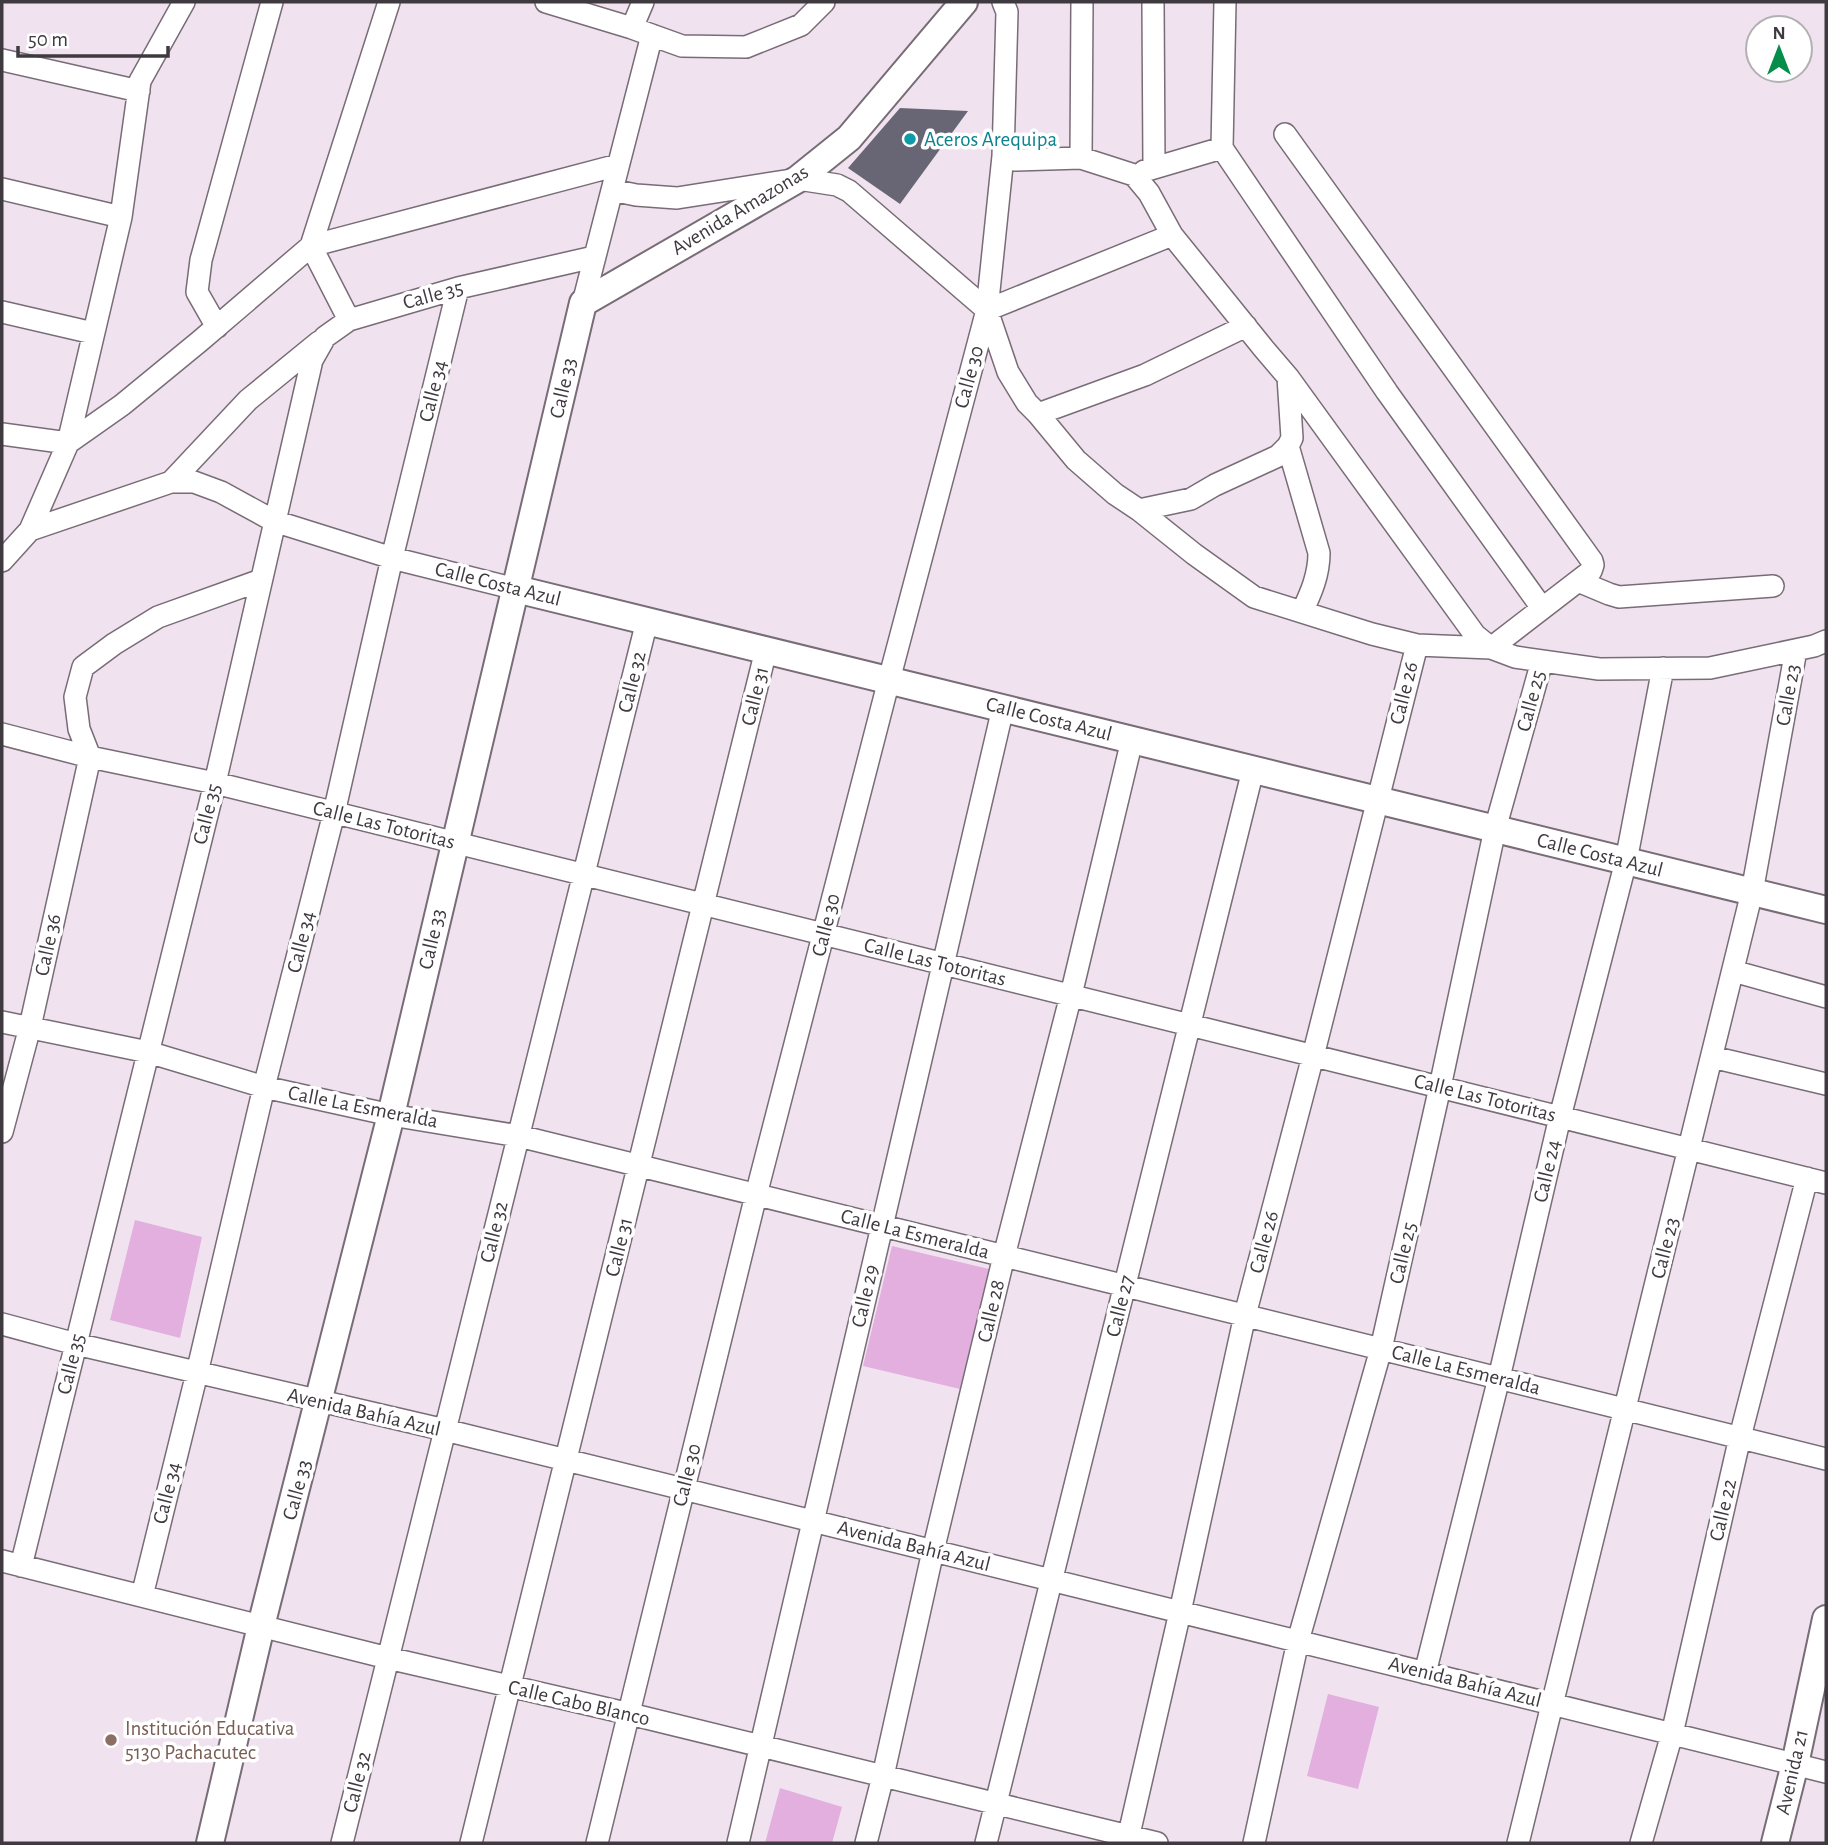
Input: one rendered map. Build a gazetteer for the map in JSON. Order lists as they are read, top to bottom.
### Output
{
  "streets": {
    "street": [
      "Avenida Amazonas",
      "Calle 35",
      "Calle 30",
      "Calle 33",
      "Calle 34",
      "Calle Costa Azul",
      "Calle 32",
      "Calle 26",
      "Calle 23",
      "Calle 31",
      "Calle 25",
      "Calle Las Totoritas",
      "Calle 36",
      "Calle La Esmeralda",
      "Calle 24",
      "Calle 29",
      "Calle 27",
      "Calle 28",
      "Avenida Bahía Azul",
      "Calle 22",
      "Calle Cabo Blanco",
      "Avenida 21"
    ]
  },
  "crossings": [
    ["Avenida Amazonas", "Calle 33"],
    ["Calle 35", "Calle 33"],
    ["Calle 35", "Calle 34"],
    ["Calle 35", "Calle Costa Azul"],
    ["Calle 35", "Calle Las Totoritas"],
    ["Calle 35", "Calle La Esmeralda"],
    ["Calle 35", "Avenida Bahía Azul"],
    ["Calle 35", "Calle Cabo Blanco"],
    ["Calle 30", "Calle Costa Azul"],
    ["Calle 30", "Calle Las Totoritas"],
    ["Calle 30", "Calle La Esmeralda"],
    ["Calle 30", "Avenida Bahía Azul"],
    ["Calle 30", "Calle Cabo Blanco"],
    ["Calle 33", "Calle Costa Azul"],
    ["Calle 33", "Calle Las Totoritas"],
    ["Calle 33", "Calle La Esmeralda"],
    ["Calle 33", "Avenida Bahía Azul"],
    ["Calle 33", "Calle Cabo Blanco"],
    ["Calle 34", "Calle Costa Azul"],
    ["Calle 34", "Calle Las Totoritas"],
    ["Calle 34", "Calle La Esmeralda"],
    ["Calle 34", "Avenida Bahía Azul"],
    ["Calle 34", "Calle Cabo Blanco"],
    ["Calle Costa Azul", "Calle 32"],
    ["Calle Costa Azul", "Calle 26"],
    ["Calle Costa Azul", "Calle 23"],
    ["Calle Costa Azul", "Calle 31"],
    ["Calle Costa Azul", "Calle 25"],
    ["Calle Costa Azul", "Calle 24"],
    ["Calle Costa Azul", "Calle 29"],
    ["Calle Costa Azul", "Calle 27"],
    ["Calle Costa Azul", "Calle 28"],
    ["Calle 32", "Calle Las Totoritas"],
    ["Calle 32", "Calle La Esmeralda"],
    ["Calle 32", "Avenida Bahía Azul"],
    ["Calle 32", "Calle Cabo Blanco"],
    ["Calle 26", "Calle Las Totoritas"],
    ["Calle 26", "Calle La Esmeralda"],
    ["Calle 26", "Avenida Bahía Azul"],
    ["Calle 26", "Calle Cabo Blanco"],
    ["Calle 23", "Calle Las Totoritas"],
    ["Calle 23", "Calle La Esmeralda"],
    ["Calle 23", "Avenida Bahía Azul"],
    ["Calle 31", "Calle Las Totoritas"],
    ["Calle 31", "Calle La Esmeralda"],
    ["Calle 31", "Avenida Bahía Azul"],
    ["Calle 31", "Calle Cabo Blanco"],
    ["Calle 25", "Calle Las Totoritas"],
    ["Calle 25", "Calle La Esmeralda"],
    ["Calle 25", "Avenida Bahía Azul"],
    ["Calle Las Totoritas", "Calle 36"],
    ["Calle Las Totoritas", "Calle 24"],
    ["Calle Las Totoritas", "Calle 29"],
    ["Calle Las Totoritas", "Calle 27"],
    ["Calle Las Totoritas", "Calle 28"],
    ["Calle Las Totoritas", "Calle 22"],
    ["Calle 36", "Calle La Esmeralda"],
    ["Calle La Esmeralda", "Calle 24"],
    ["Calle La Esmeralda", "Calle 29"],
    ["Calle La Esmeralda", "Calle 27"],
    ["Calle La Esmeralda", "Calle 28"],
    ["Calle La Esmeralda", "Calle 22"],
    ["Calle 24", "Avenida Bahía Azul"],
    ["Calle 29", "Avenida Bahía Azul"],
    ["Calle 29", "Calle Cabo Blanco"],
    ["Calle 27", "Avenida Bahía Azul"],
    ["Calle 27", "Calle Cabo Blanco"],
    ["Calle 28", "Avenida Bahía Azul"],
    ["Calle 28", "Calle Cabo Blanco"],
    ["Avenida Bahía Azul", "Calle 22"],
    ["Avenida Bahía Azul", "Avenida 21"]
  ],
  "places": ["Aceros Arequipa", "Institución Educativa 5130 Pachacutec"],
  "scale_bar": "50 m",
  "north": "top"
}
